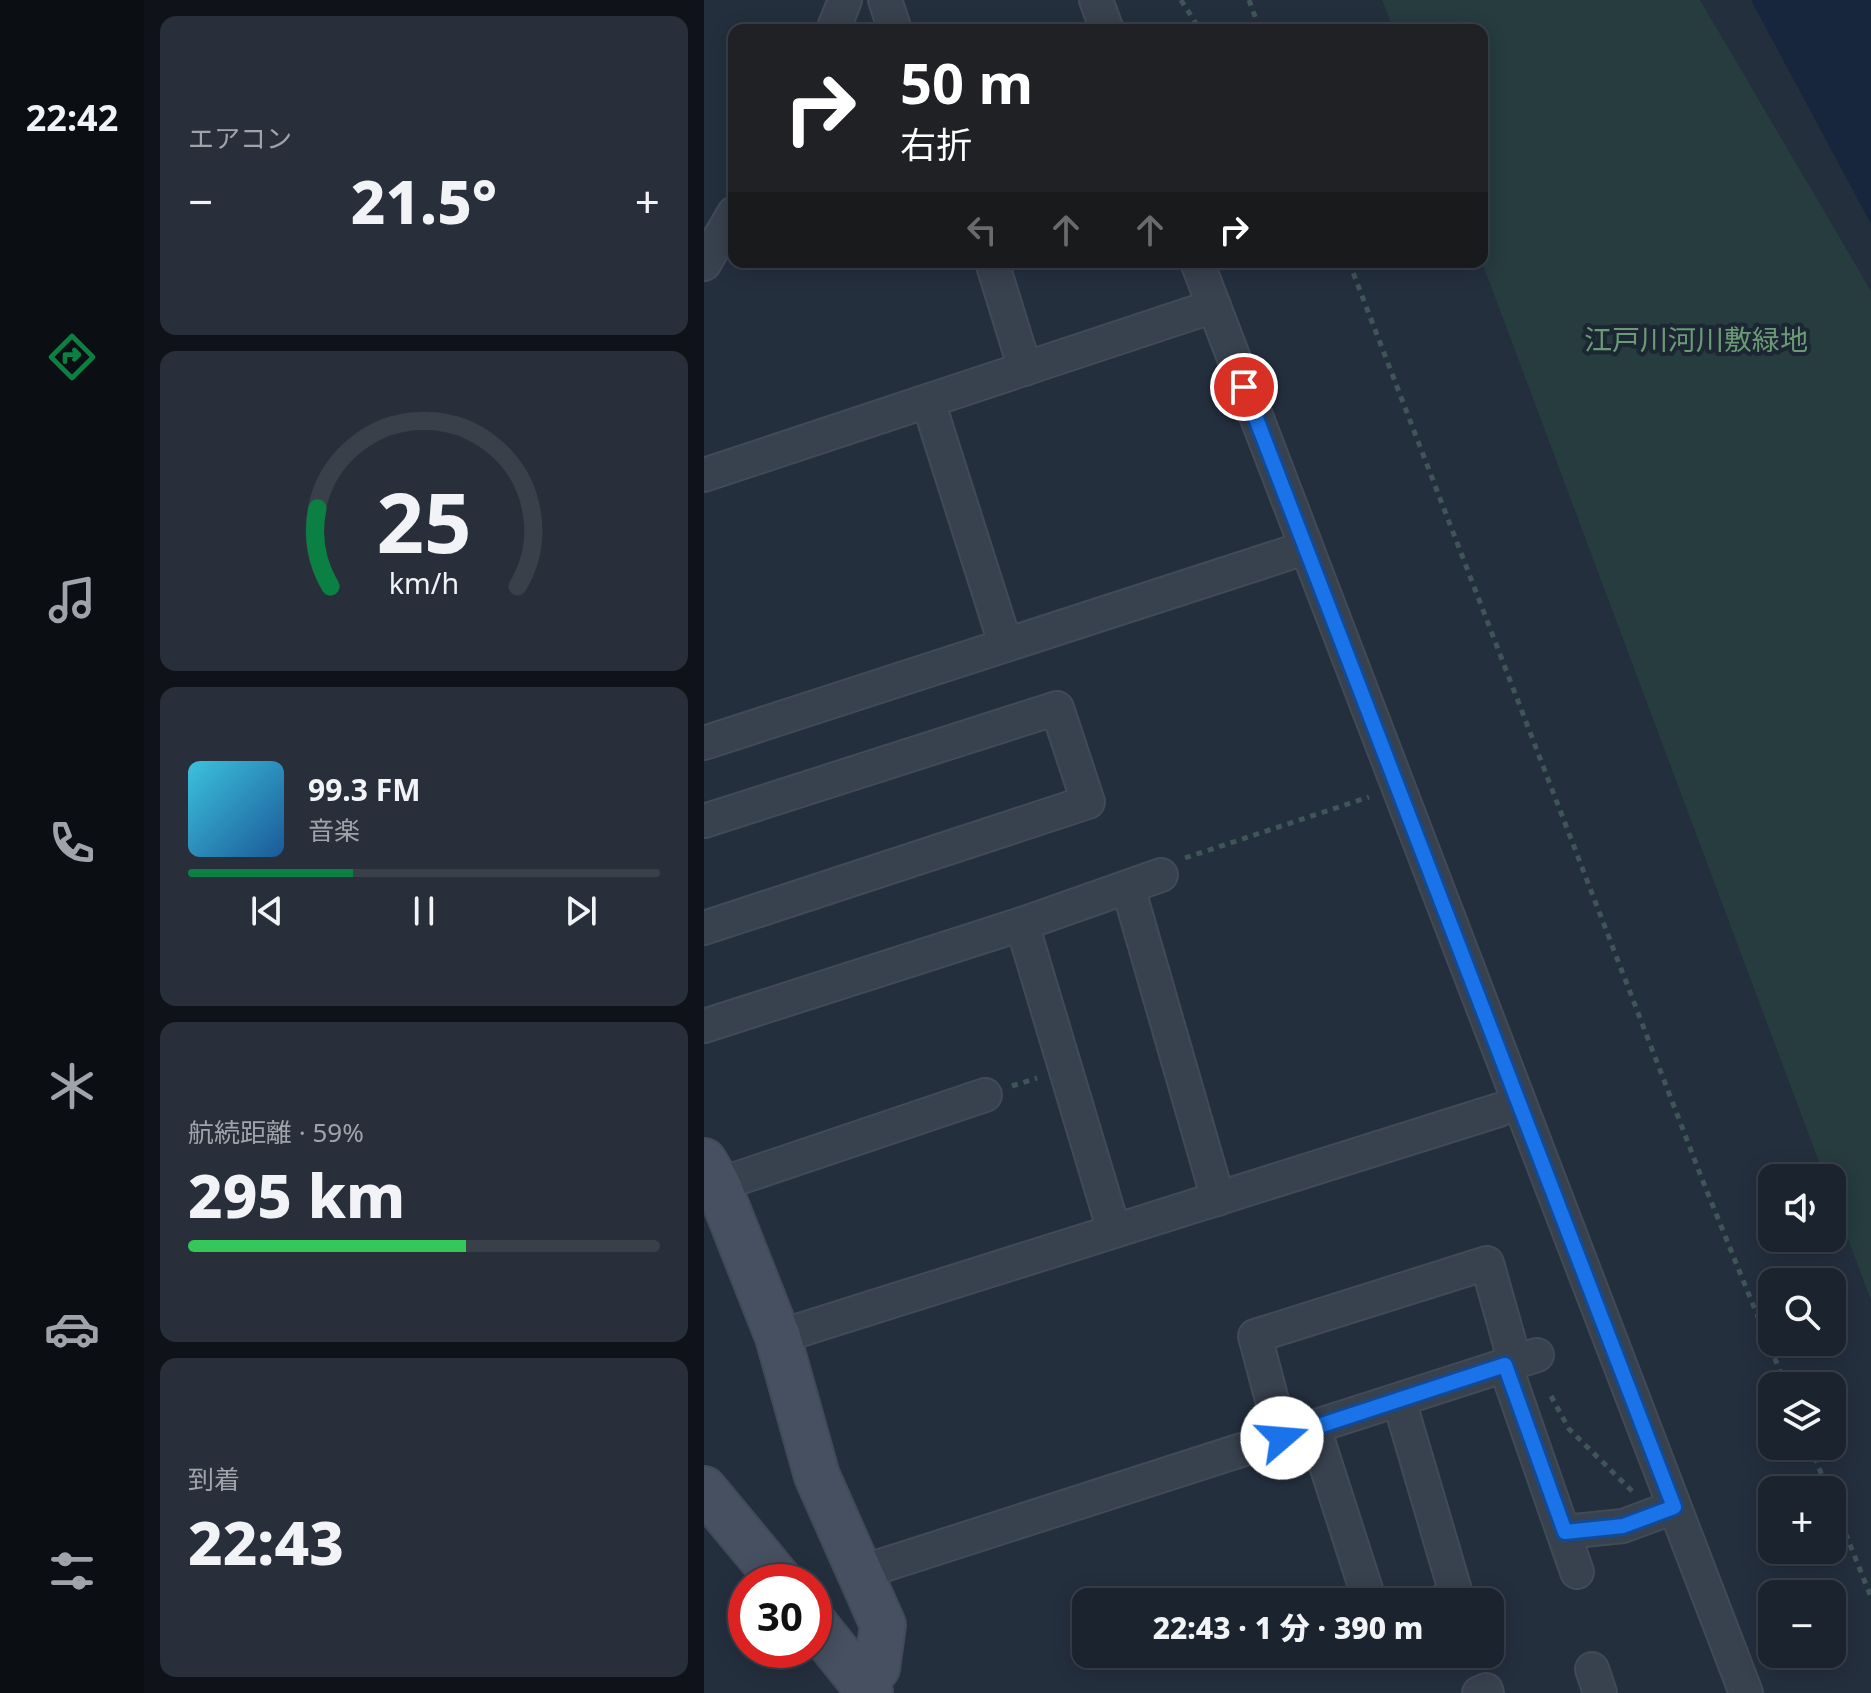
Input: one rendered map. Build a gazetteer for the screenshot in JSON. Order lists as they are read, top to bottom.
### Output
{
  "parks": ["江戸川河川敷緑地"],
  "page": {
    "tabs": "22:42",
    "tile": [
      "エアコン",
      ["航続距離 · 59%", "295 km"],
      ["到着", "22:43"]
    ],
    "turn": ["50 m", "右折"],
    "heat": ["−", "21.5°", "+"],
    "song": ["99.3 FM", "音楽"],
    "map_buttons": ["+", "−"],
    "limit": "30",
    "trip": "22:43 · 1 分 · 390 m",
    "gauge": ["25", "km/h"]
  }
}
